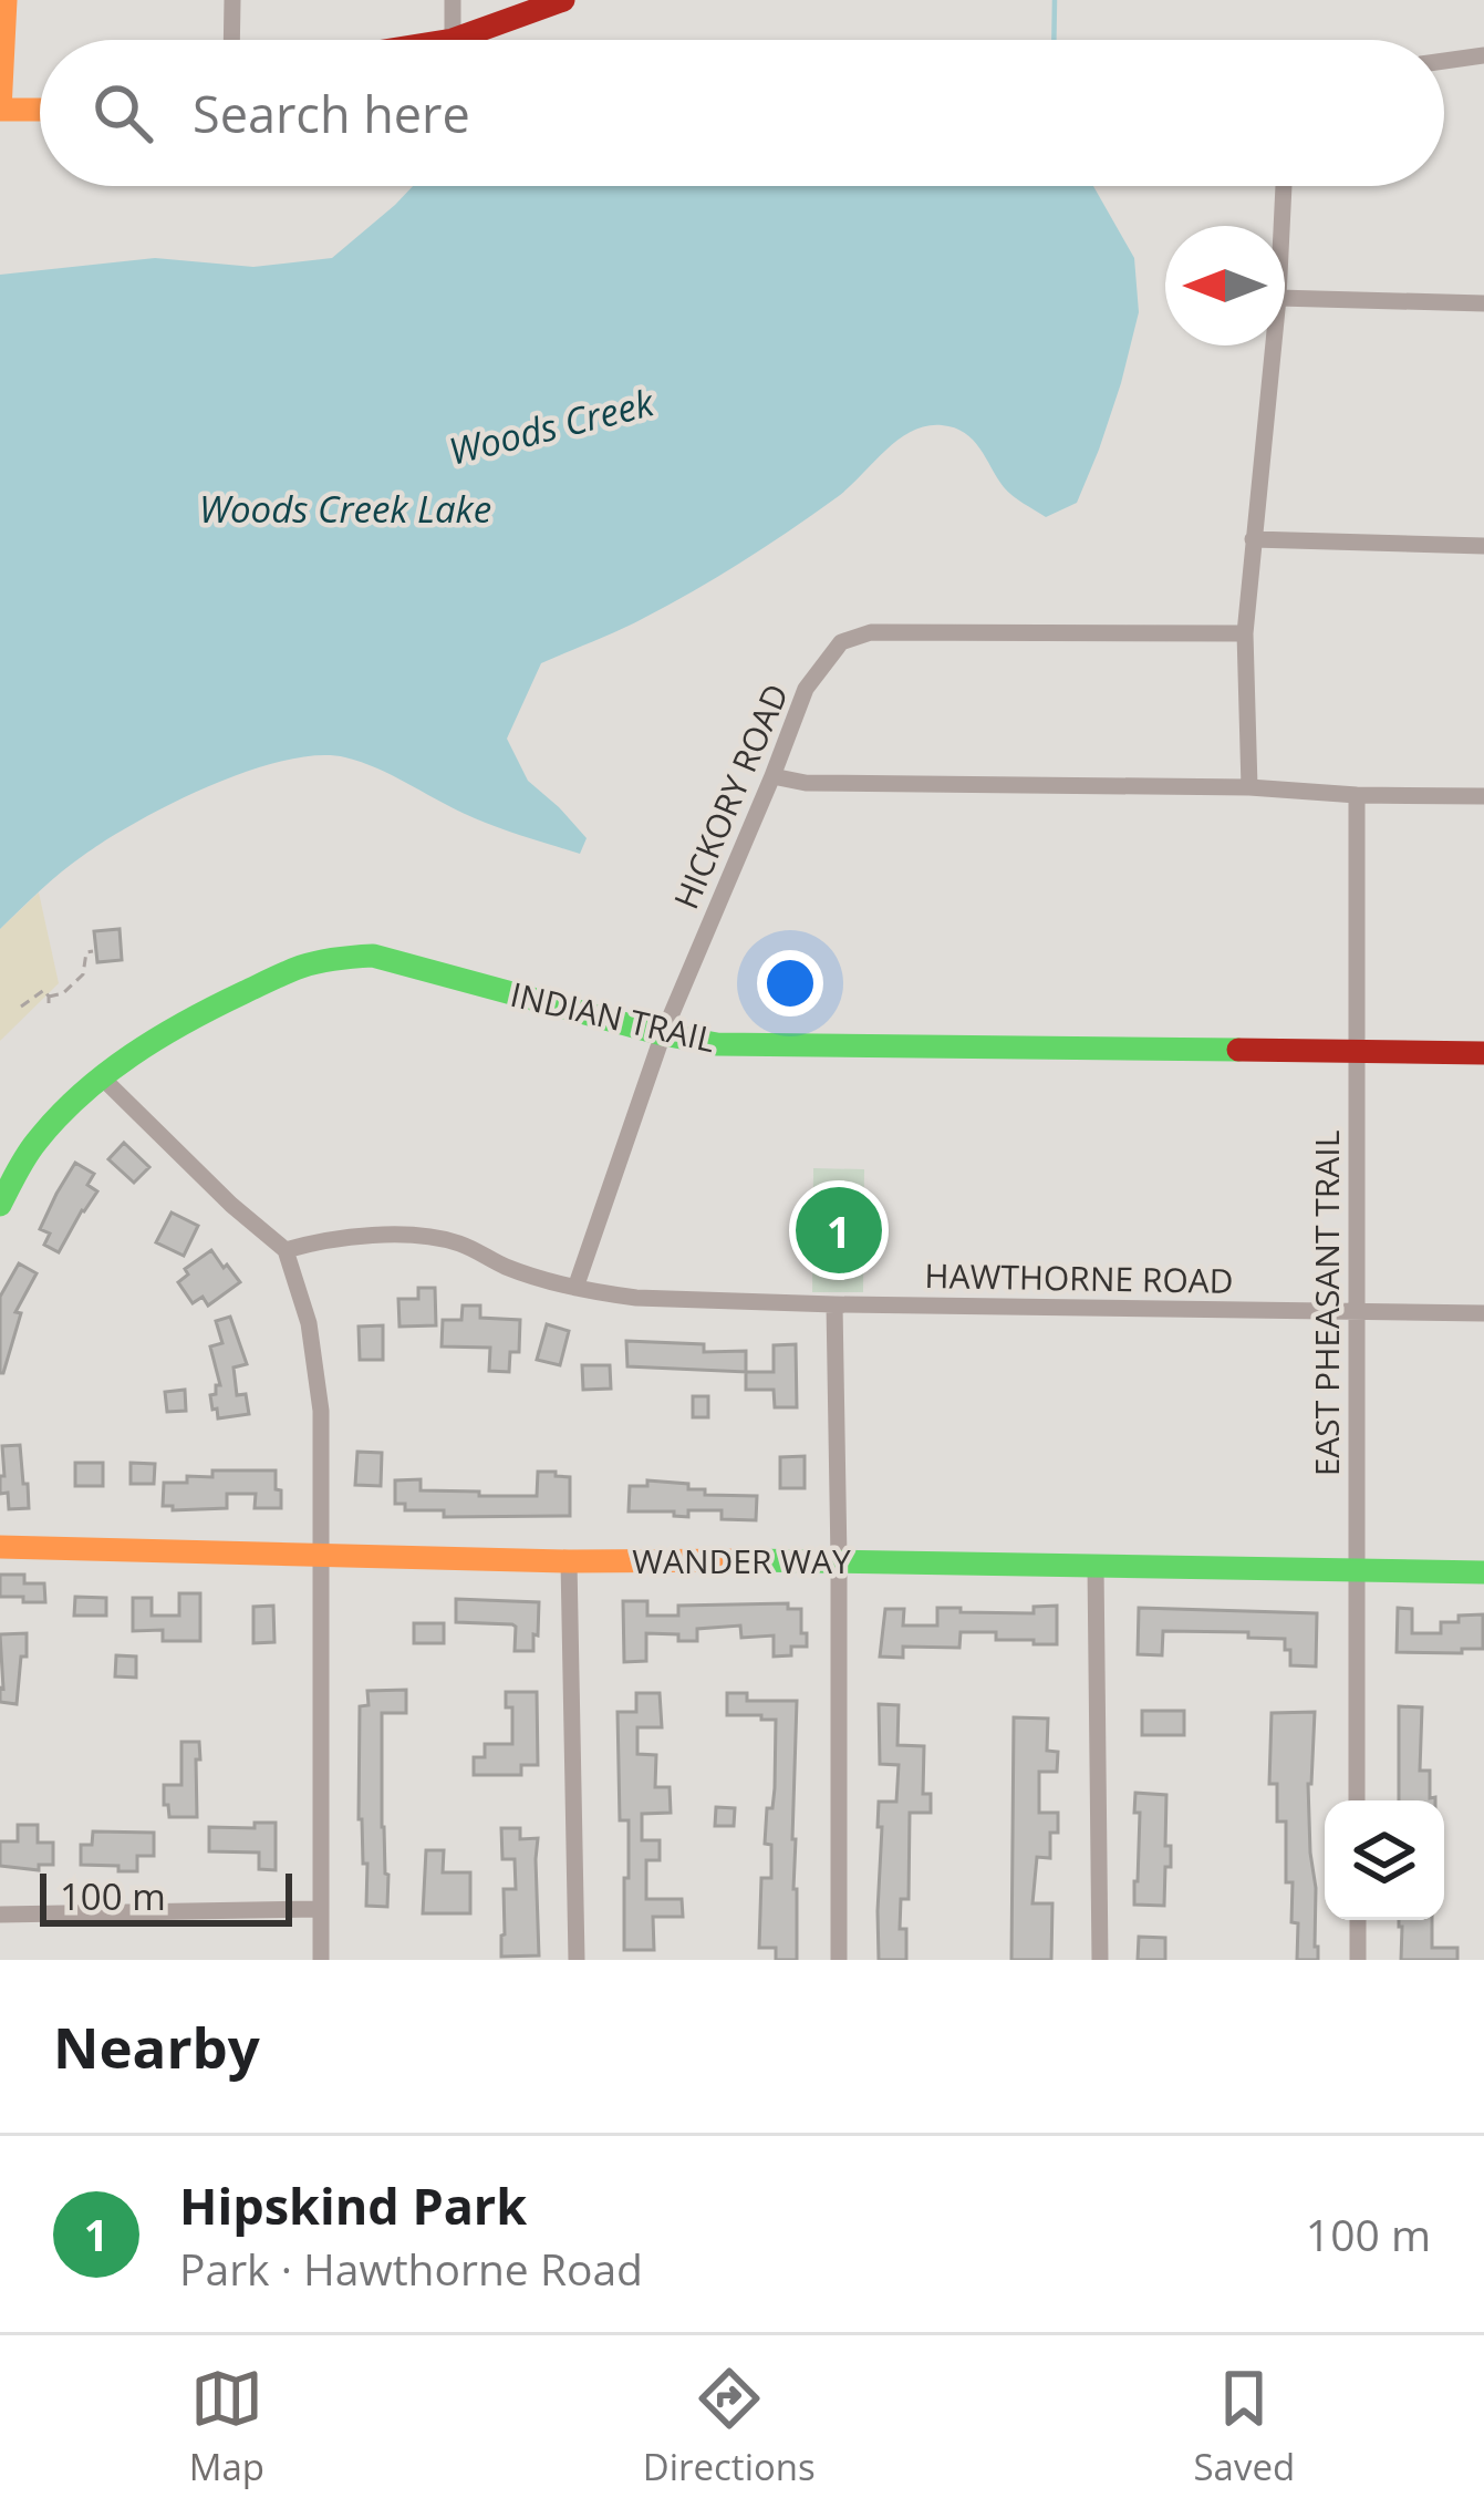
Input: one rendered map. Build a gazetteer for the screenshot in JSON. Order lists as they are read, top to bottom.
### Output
{
  "streets": {
    "street": [
      "HICKORY ROAD",
      "INDIAN TRAIL",
      "HAWTHORNE ROAD",
      "EAST PHEASANT TRAIL",
      "WANDER WAY"
    ]
  },
  "crossings": [
    ["HICKORY ROAD", "INDIAN TRAIL"],
    ["HICKORY ROAD", "HAWTHORNE ROAD"],
    ["INDIAN TRAIL", "EAST PHEASANT TRAIL"],
    ["HAWTHORNE ROAD", "EAST PHEASANT TRAIL"],
    ["EAST PHEASANT TRAIL", "WANDER WAY"]
  ],
  "water": ["Woods Creek", "Woods Creek Lake"],
  "scale_bar": "100 m",
  "north": "left",
  "page": {
    "search": "Search here",
    "pins": "1",
    "scale": "100 m",
    "heading": "Nearby",
    "list": [
      {
        "mark": "1",
        "name": "Hipskind Park",
        "note": "Park · Hawthorne Road",
        "value": "100 m"
      }
    ],
    "nav": ["Map", "Directions", "Saved"]
  }
}
